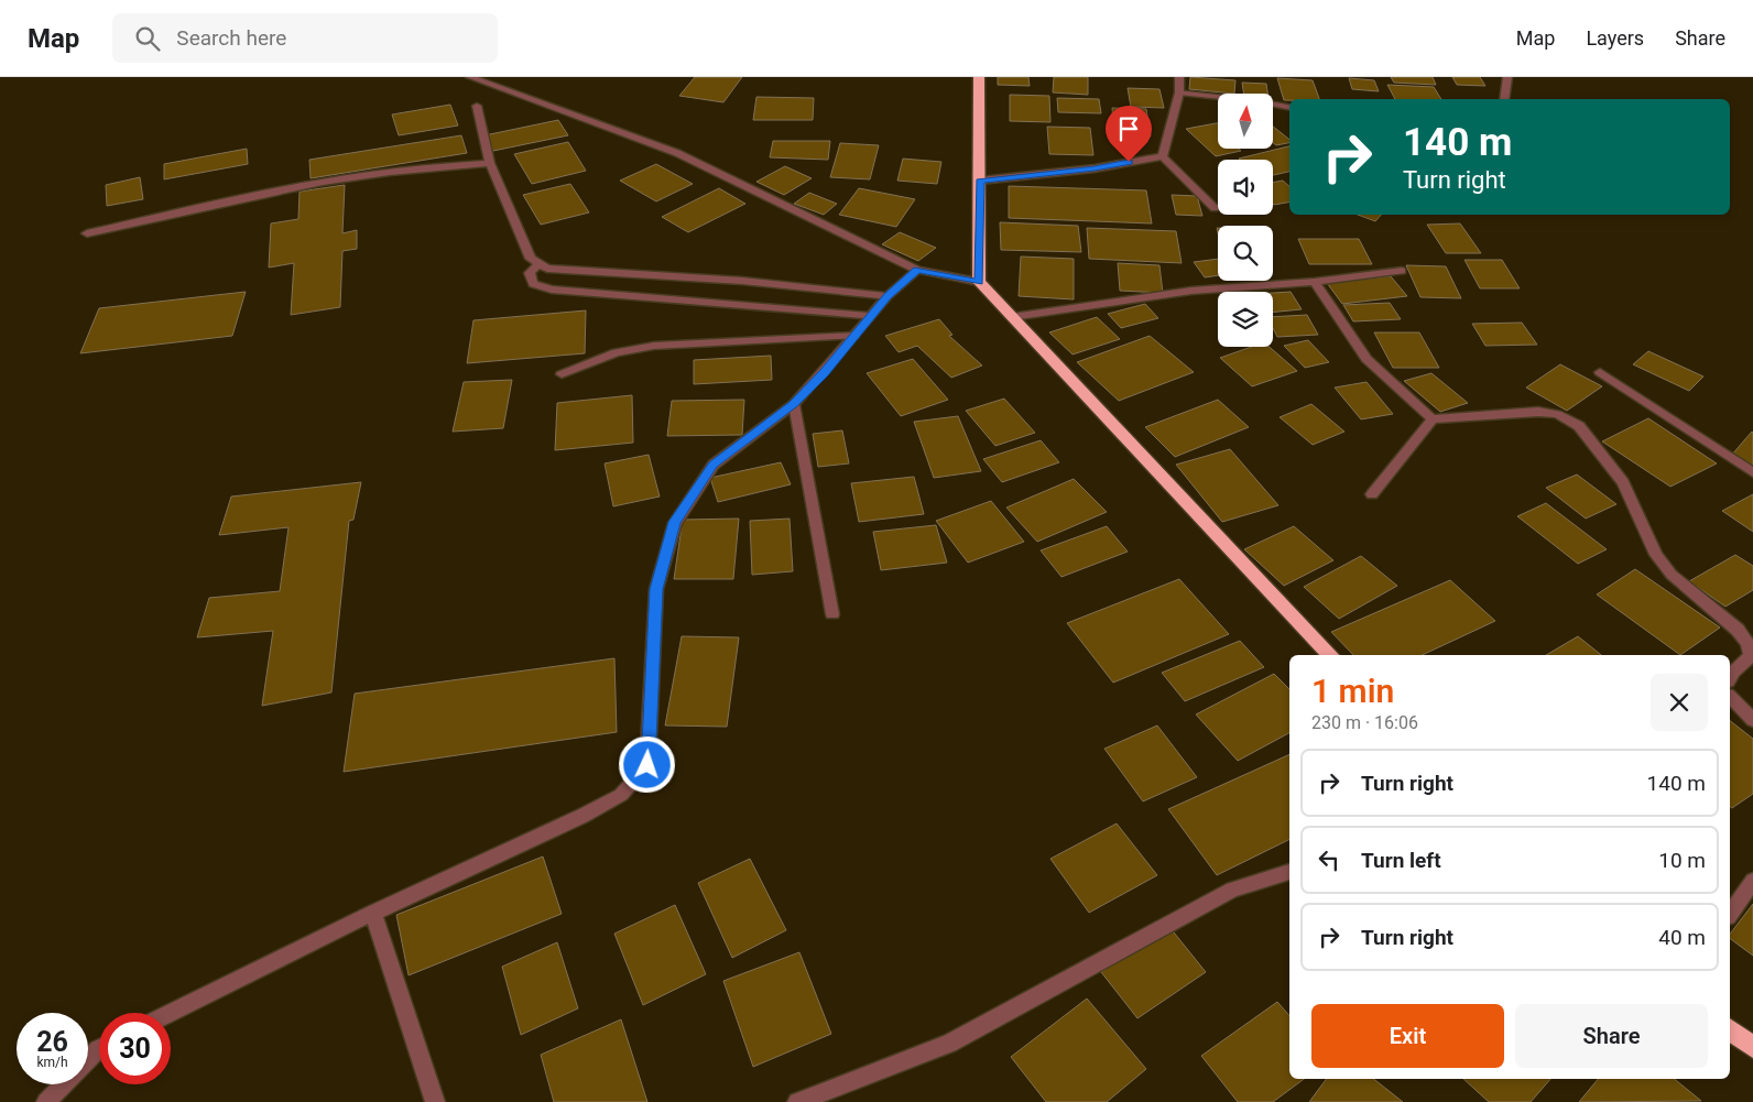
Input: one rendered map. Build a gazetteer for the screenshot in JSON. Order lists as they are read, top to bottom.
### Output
{
  "north": "top",
  "page": {
    "header": "Map",
    "search": "Search here",
    "nav": ["Map", "Layers", "Share"],
    "turn": ["140 m", "Turn right"],
    "heading": ["1 min", "230 m · 16:06"],
    "list": [
      {
        "name": "Turn right",
        "value": "140 m"
      },
      {
        "name": "Turn left",
        "value": "10 m"
      },
      {
        "name": "Turn right",
        "value": "40 m"
      }
    ],
    "buttons": ["Exit", "Share"],
    "speed": "26 km/h",
    "limit": "30"
  }
}
